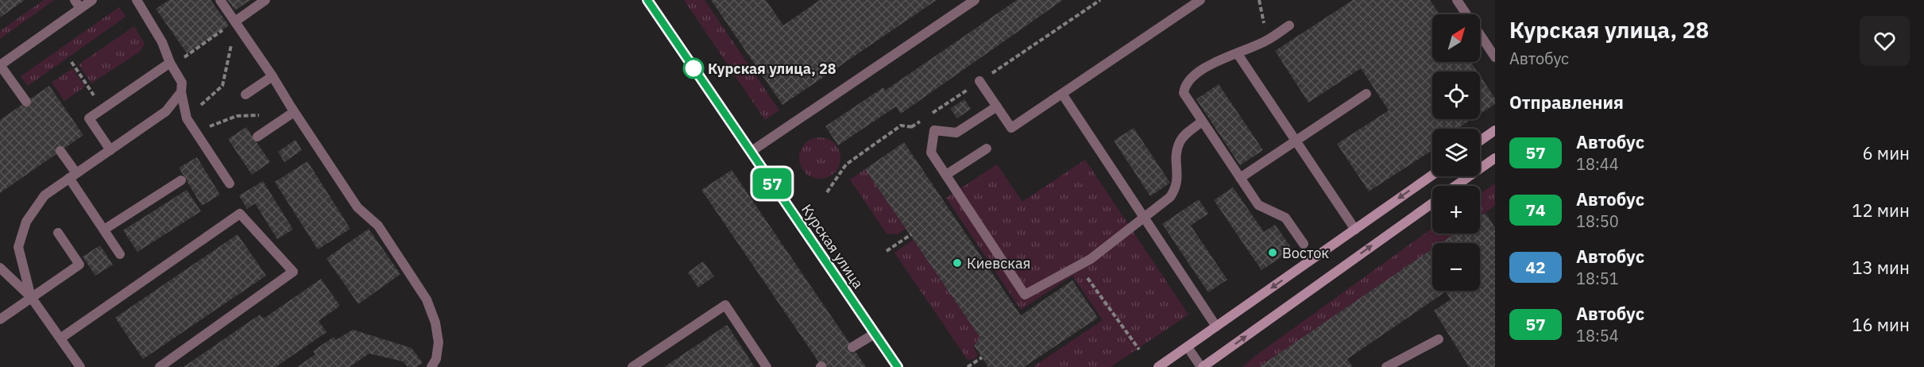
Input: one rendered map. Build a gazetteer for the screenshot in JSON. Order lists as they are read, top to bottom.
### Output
{
  "streets": {
    "street": ["Курская улица"]
  },
  "places": ["Курская улица, 28", "Восток", "Киевская"],
  "lines": ["bus line 57"],
  "north": "top right",
  "page": {
    "on_map": "57",
    "heading": [
      ["Курская улица, 28", "Автобус"],
      "Отправления"
    ],
    "map_buttons": ["+", "−"],
    "list": [
      {
        "mark": "57",
        "name": "Автобус",
        "note": "18:44",
        "value": "6 мин"
      },
      {
        "mark": "74",
        "name": "Автобус",
        "note": "18:50",
        "value": "12 мин"
      },
      {
        "mark": "42",
        "name": "Автобус",
        "note": "18:51",
        "value": "13 мин"
      },
      {
        "mark": "57",
        "name": "Автобус",
        "note": "18:54",
        "value": "16 мин"
      }
    ]
  }
}
